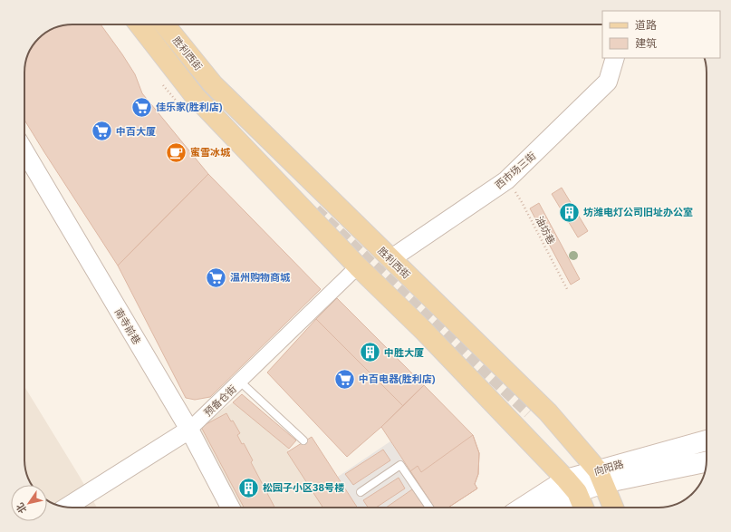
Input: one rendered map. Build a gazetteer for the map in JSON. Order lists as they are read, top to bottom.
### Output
{
  "streets": {
    "main road": ["胜利西街", "向阳路"],
    "street": ["西市场三街", "南寺前巷", "预备仓街"],
    "path": ["油坊巷"]
  },
  "crossings": [
    ["胜利西街", "西市场三街"],
    ["胜利西街", "预备仓街"],
    ["胜利西街", "向阳路"],
    ["西市场三街", "油坊巷"],
    ["南寺前巷", "预备仓街"]
  ],
  "places": {
    "supermarket": [
      "佳乐家(胜利店)",
      "中百大厦",
      "温州购物商城",
      "中百电器(胜利店)"
    ],
    "cafe": ["蜜雪冰城"],
    "building": ["坊潍电灯公司旧址办公室", "中胜大厦", "松园子小区38号楼"]
  },
  "legend": ["道路", "建筑"],
  "north": "bottom left"
}
